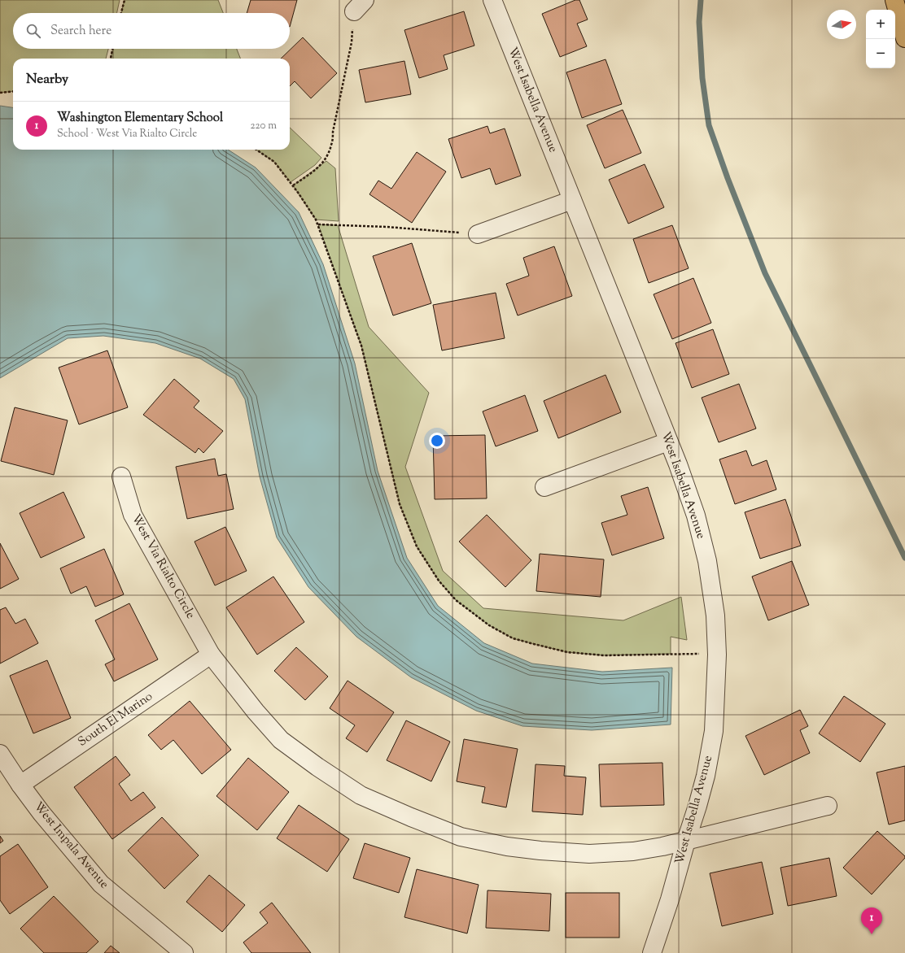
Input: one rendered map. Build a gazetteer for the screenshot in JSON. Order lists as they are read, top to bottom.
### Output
{
  "streets": {
    "street": [
      "West Isabella Avenue",
      "West Via Rialto Circle",
      "South El Marino",
      "West Impala Avenue"
    ]
  },
  "crossings": [
    ["West Isabella Avenue", "West Via Rialto Circle"],
    ["West Via Rialto Circle", "South El Marino"],
    ["South El Marino", "West Impala Avenue"]
  ],
  "north": "right",
  "page": {
    "map_buttons": ["+", "−"],
    "search": "Search here",
    "heading": "Nearby",
    "list": [
      {
        "mark": "1",
        "name": "Washington Elementary School",
        "note": "School · West Via Rialto Circle",
        "value": "220 m"
      }
    ],
    "pins": "1"
  }
}
